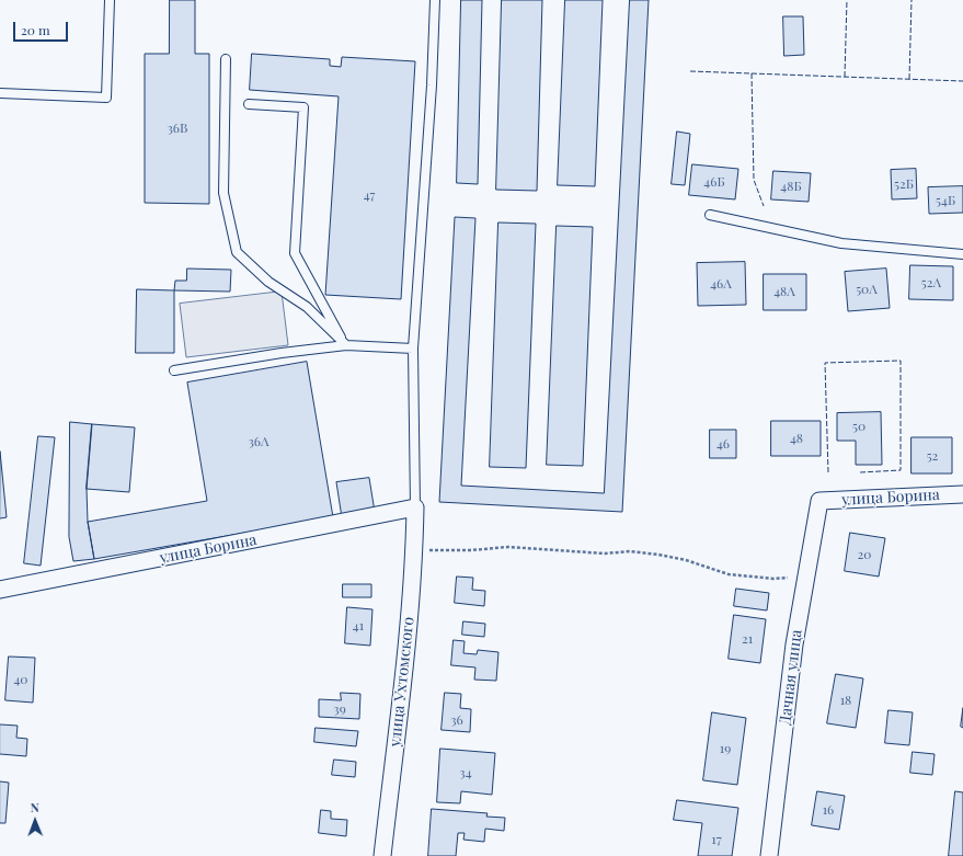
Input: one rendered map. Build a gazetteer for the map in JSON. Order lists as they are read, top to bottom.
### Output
{
  "streets": {
    "street": ["улица Борина", "Дачная улица", "улица Ухтомского"]
  },
  "crossings": [
    ["улица Борина", "Дачная улица"],
    ["улица Борина", "улица Ухтомского"]
  ],
  "house_numbers": [
    "36В",
    "46Б",
    "52Б",
    "48Б",
    "47",
    "54Б",
    "52А",
    "46А",
    "50А",
    "48А",
    "50",
    "48",
    "36А",
    "46",
    "52",
    "20",
    "41",
    "21",
    "40",
    "18",
    "39",
    "36",
    "19",
    "34",
    "16",
    "17"
  ],
  "scale_bar": "20 m",
  "north": "top"
}
